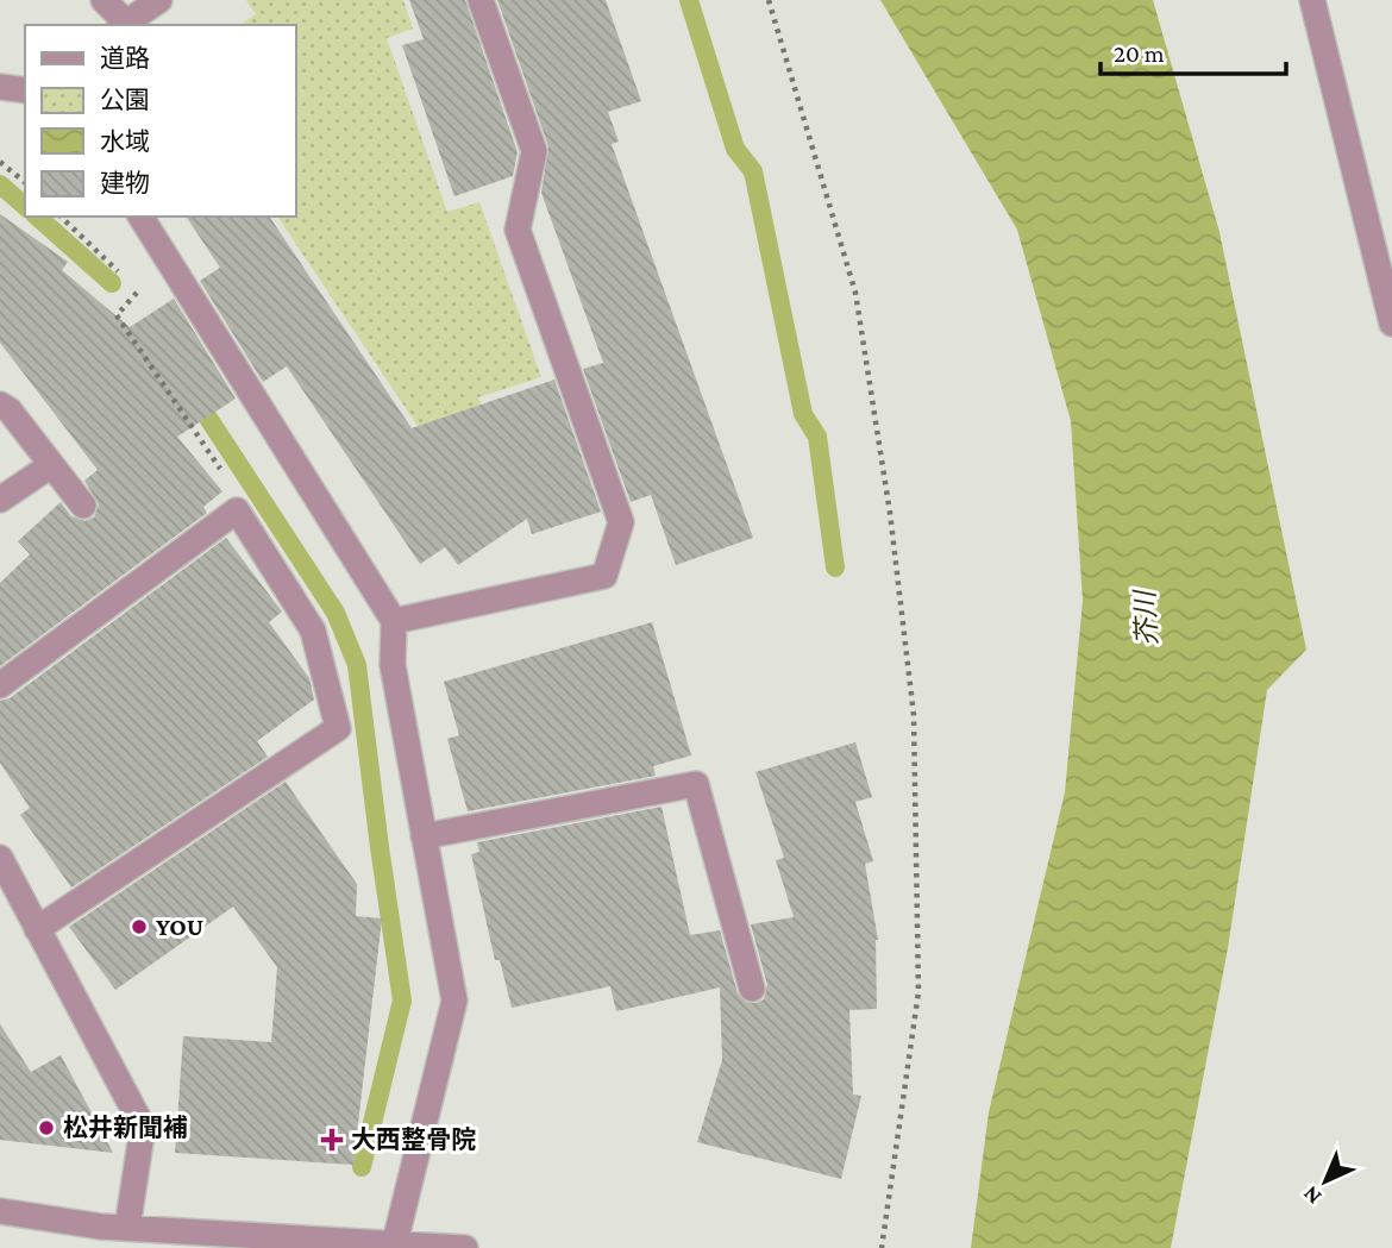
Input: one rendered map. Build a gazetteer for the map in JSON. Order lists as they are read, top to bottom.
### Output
{
  "water": ["芥川"],
  "places": {
    "other": ["YOU", "松井新聞補"],
    "health": ["大西整骨院"]
  },
  "legend": [
    "道路",
    "公園",
    "水域",
    "建物"
  ],
  "scale_bar": "20 m",
  "north": "bottom left"
}
